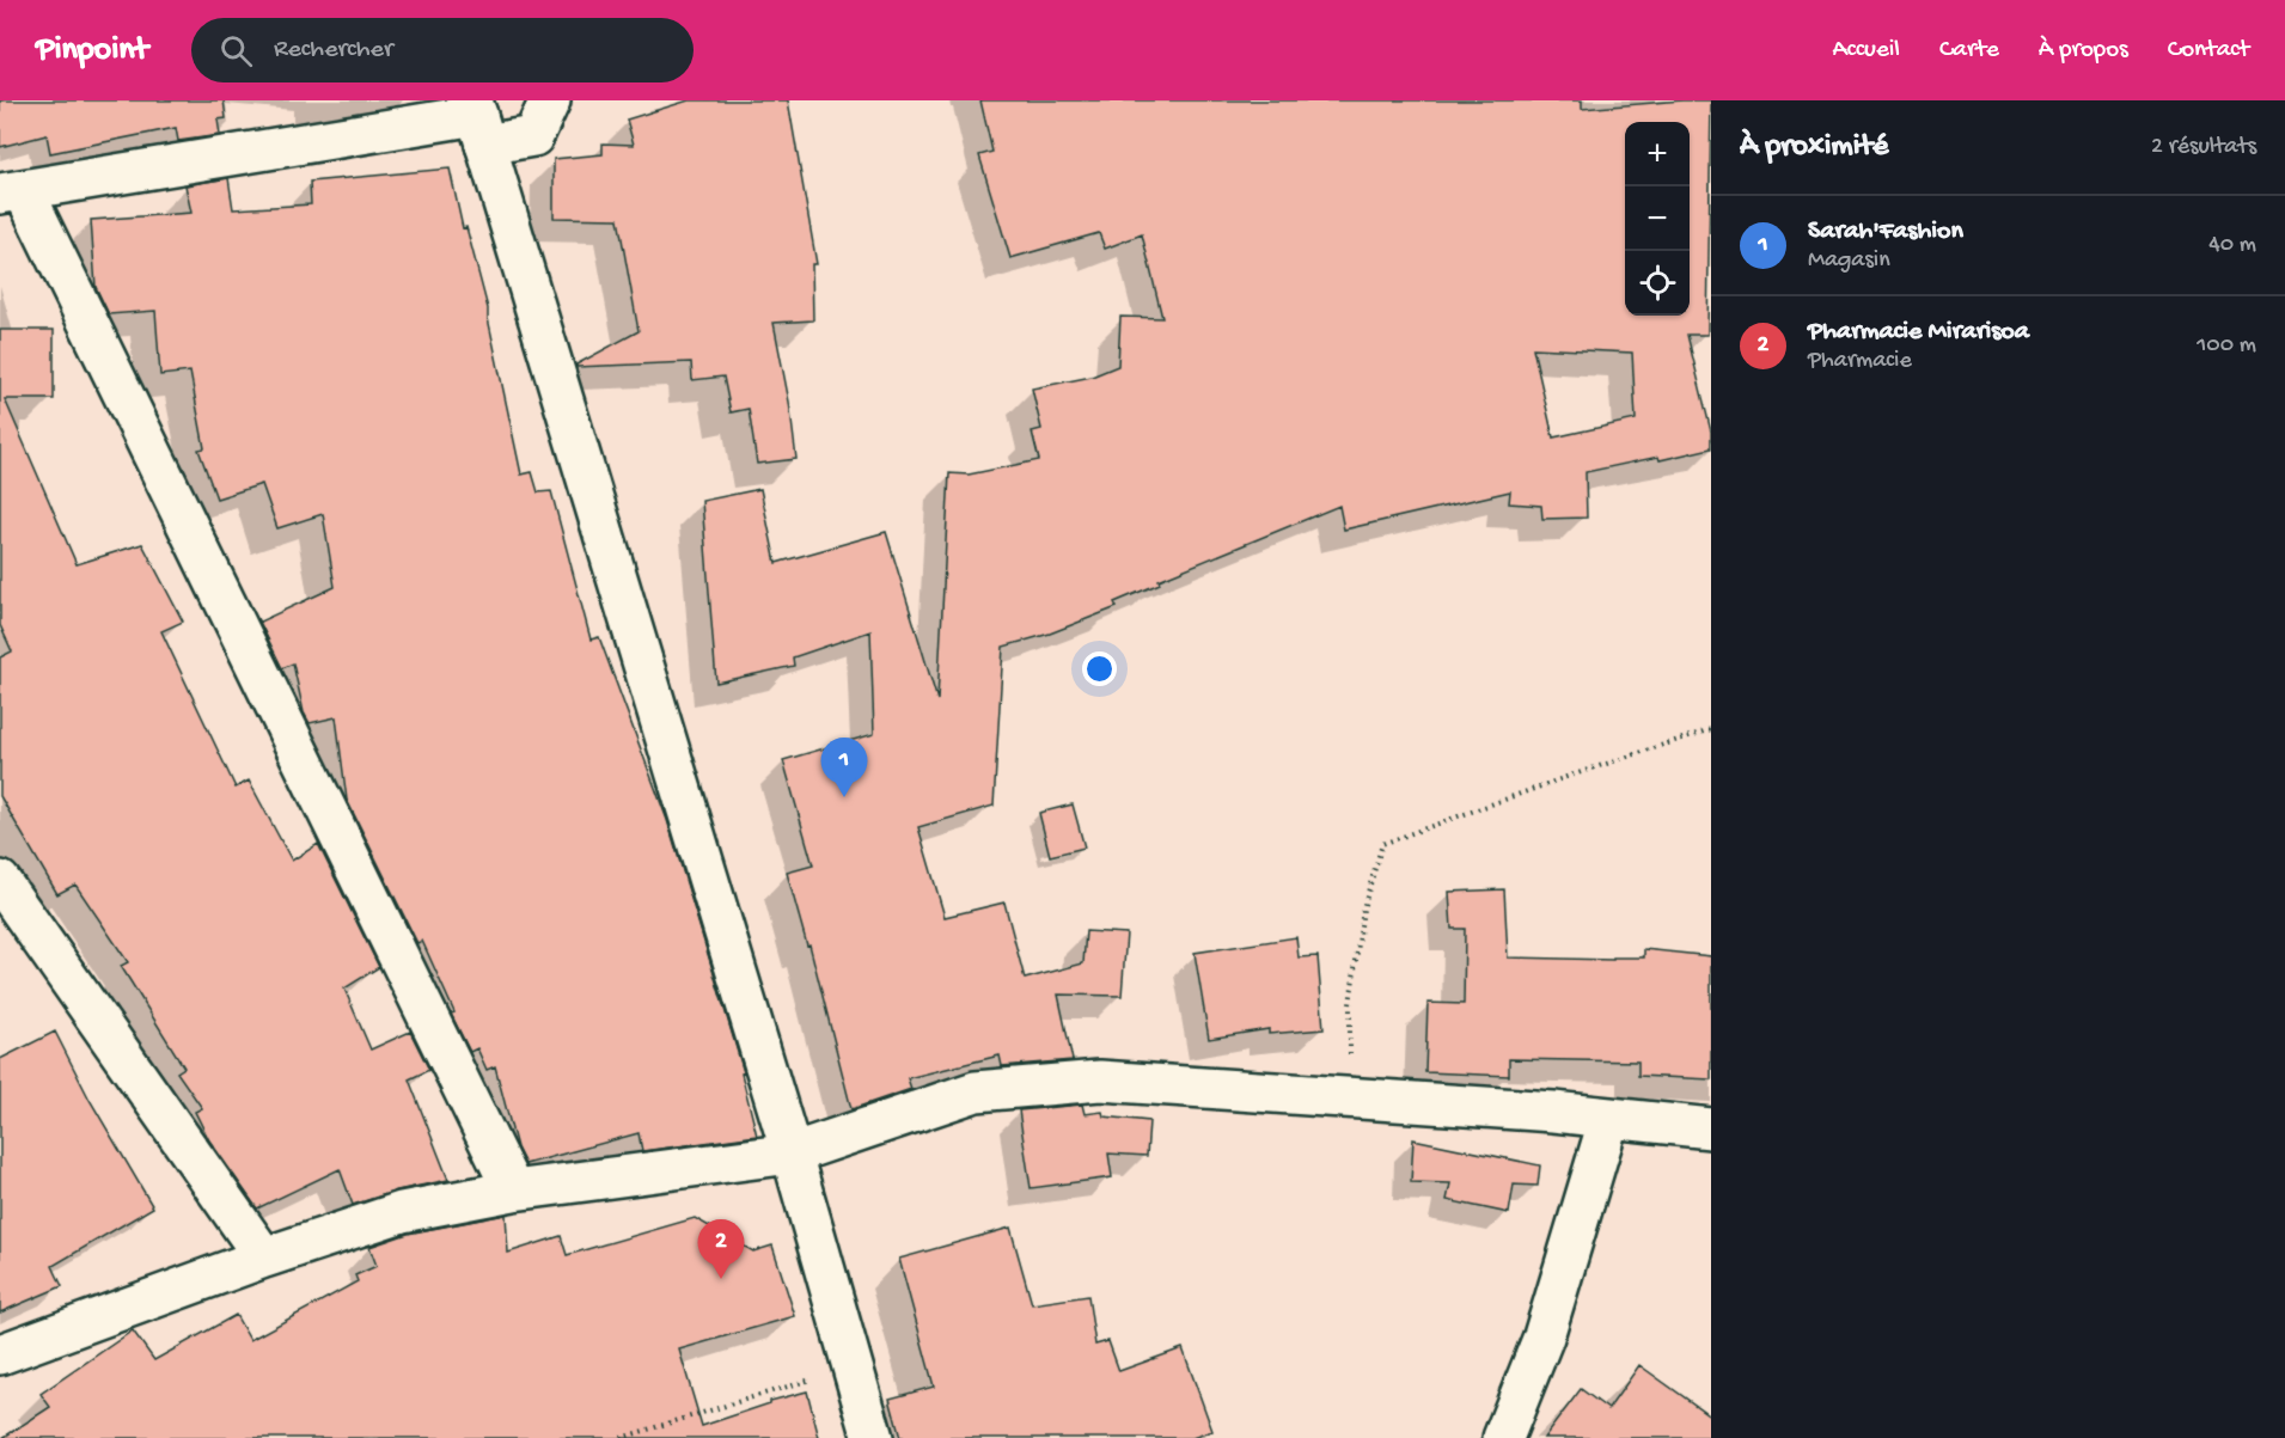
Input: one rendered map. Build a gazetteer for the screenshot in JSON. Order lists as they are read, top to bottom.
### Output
{
  "page": {
    "header": "Pinpoint",
    "search": "Rechercher",
    "nav": [
      "Accueil",
      "Carte",
      "À propos",
      "Contact"
    ],
    "heading": ["À proximité", "2 résultats"],
    "map_buttons": ["+", "−"],
    "list": [
      {
        "mark": "1",
        "name": "Sarah'Fashion",
        "note": "Magasin",
        "value": "40 m"
      },
      {
        "mark": "2",
        "name": "Pharmacie Mirarisoa",
        "note": "Pharmacie",
        "value": "100 m"
      }
    ],
    "pins": ["1", "2"]
  }
}
